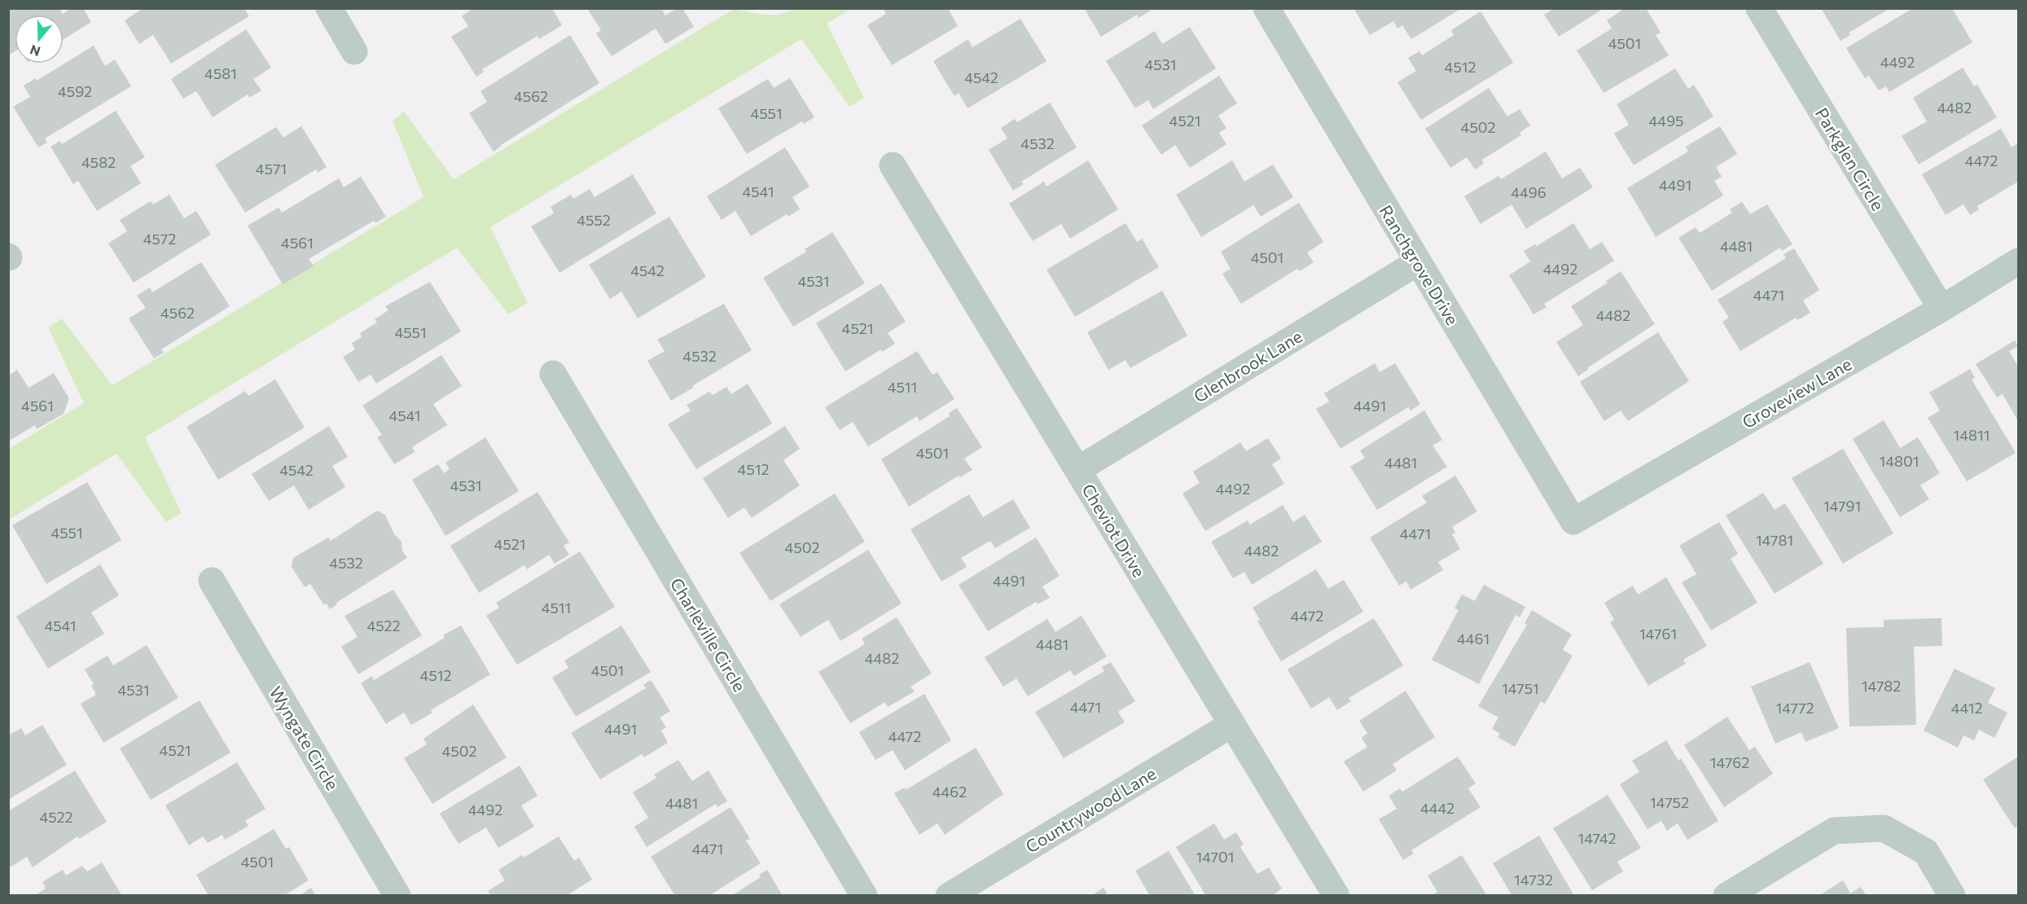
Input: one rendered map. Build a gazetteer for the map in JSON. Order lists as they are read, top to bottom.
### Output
{
  "streets": {
    "street": [
      "Parkglen Circle",
      "Ranchgrove Drive",
      "Glenbrook Lane",
      "Groveview Lane",
      "Cheviot Drive",
      "Charleville Circle",
      "Wyngate Circle",
      "Countrywood Lane"
    ]
  },
  "crossings": [
    ["Parkglen Circle", "Groveview Lane"],
    ["Ranchgrove Drive", "Glenbrook Lane"],
    ["Ranchgrove Drive", "Groveview Lane"],
    ["Glenbrook Lane", "Cheviot Drive"],
    ["Cheviot Drive", "Countrywood Lane"]
  ],
  "house_numbers": [
    "4501",
    "4492",
    "4531",
    "4512",
    "4581",
    "4542",
    "4592",
    "4562",
    "4482",
    "4551",
    "4521",
    "4495",
    "4502",
    "4532",
    "4472",
    "4582",
    "4571",
    "4491",
    "4541",
    "4496",
    "4552",
    "4572",
    "4561",
    "4481",
    "4501",
    "4492",
    "4542",
    "4531",
    "4471",
    "4562",
    "4482",
    "4521",
    "4551",
    "4532",
    "4511",
    "4561",
    "4491",
    "4541",
    "14811",
    "4501",
    "14801",
    "4481",
    "4512",
    "4542",
    "4531",
    "4492",
    "14791",
    "4551",
    "4471",
    "14781",
    "4521",
    "4502",
    "4482",
    "4532",
    "4491",
    "4511",
    "4472",
    "4541",
    "4522",
    "14761",
    "4461",
    "4481",
    "4482",
    "4501",
    "4512",
    "14782",
    "14751",
    "4531",
    "4471",
    "14772",
    "4412",
    "4491",
    "4472",
    "4521",
    "4502",
    "14762",
    "4462",
    "14752",
    "4481",
    "4442",
    "4492",
    "4522",
    "14742",
    "4471",
    "14701",
    "4501",
    "14732"
  ],
  "north": "bottom"
}
